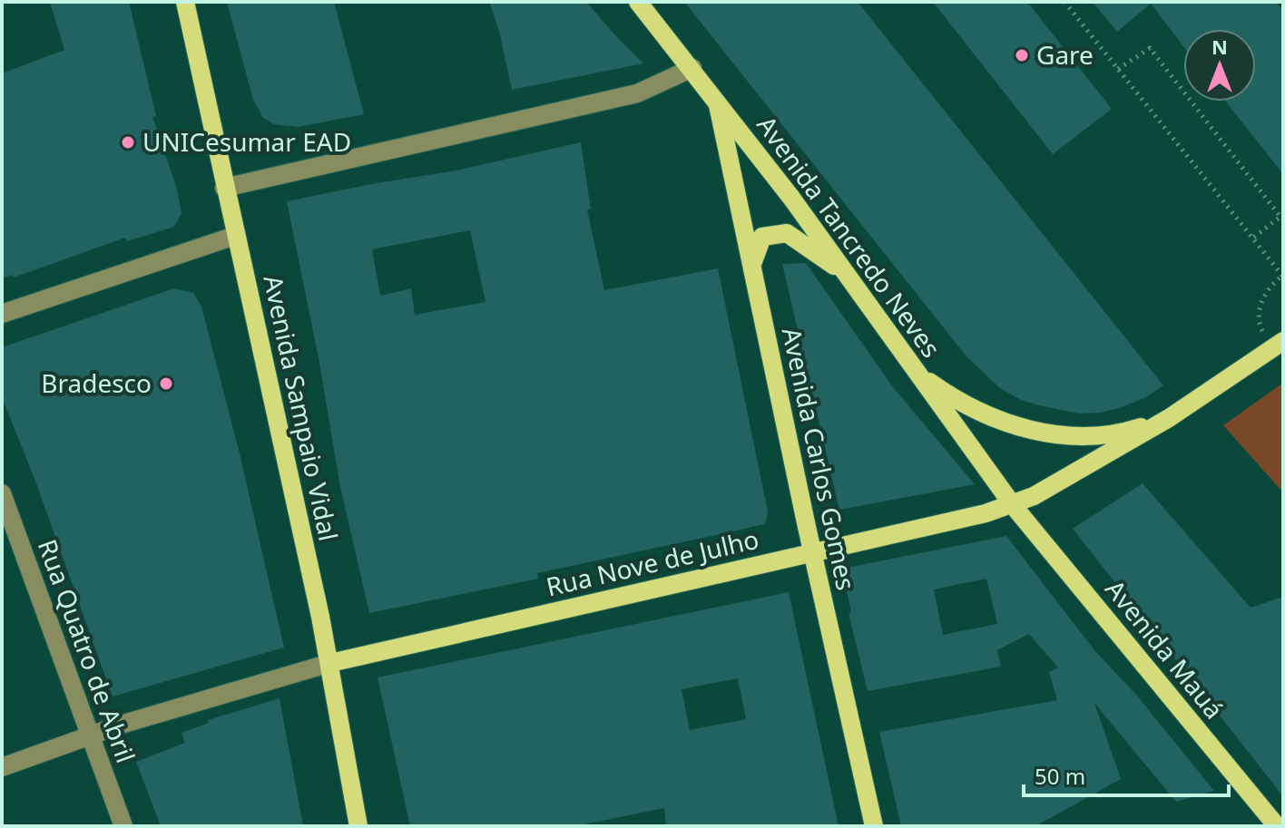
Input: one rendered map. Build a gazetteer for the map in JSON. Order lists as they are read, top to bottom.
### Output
{
  "streets": {
    "main road": [
      "Avenida Tancredo Neves",
      "Avenida Sampaio Vidal",
      "Avenida Carlos Gomes",
      "Rua Nove de Julho",
      "Avenida Mauá"
    ],
    "street": ["Rua Quatro de Abril"]
  },
  "crossings": [
    ["Avenida Tancredo Neves", "Avenida Carlos Gomes"],
    ["Avenida Tancredo Neves", "Rua Nove de Julho"],
    ["Avenida Tancredo Neves", "Avenida Mauá"],
    ["Avenida Sampaio Vidal", "Rua Nove de Julho"],
    ["Avenida Carlos Gomes", "Rua Nove de Julho"],
    ["Rua Nove de Julho", "Avenida Mauá"],
    ["Rua Nove de Julho", "Rua Quatro de Abril"]
  ],
  "places": ["Gare", "UNICesumar EAD", "Bradesco"],
  "scale_bar": "50 m",
  "north": "top"
}
